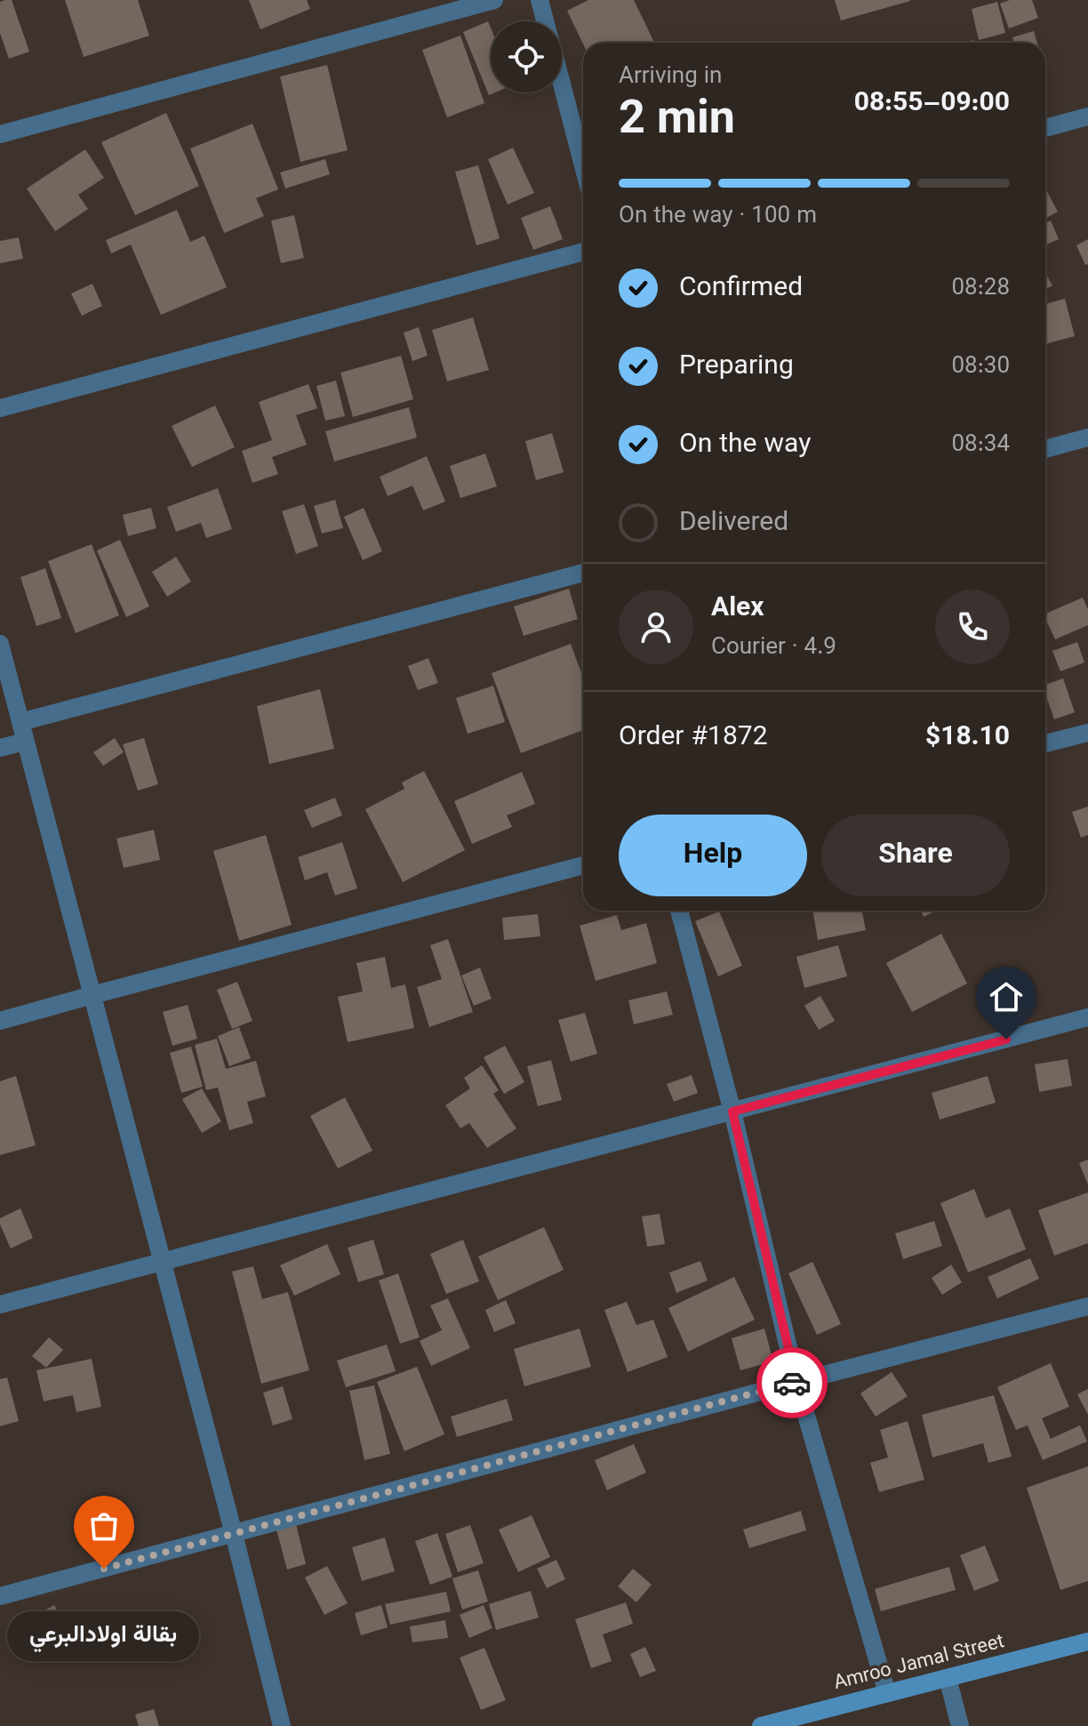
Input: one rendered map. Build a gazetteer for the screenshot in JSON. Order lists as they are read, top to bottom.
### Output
{
  "streets": {
    "street": ["Amroo Jamal Street"]
  },
  "places": ["بقالة اولادالبرعي"],
  "page": {
    "heading": ["2 min", "Arriving in", "08:55–09:00"],
    "panel": [
      "Alex",
      "Courier · 4.9",
      "Order #1872",
      "$18.10"
    ],
    "bar": "On the way · 100 m",
    "list": [
      ["Confirmed", "08:28"],
      ["Preparing", "08:30"],
      ["On the way", "08:34"],
      "Delivered"
    ],
    "buttons": ["Help", "Share"],
    "bubble": "بقالة اولادالبرعي"
  }
}
